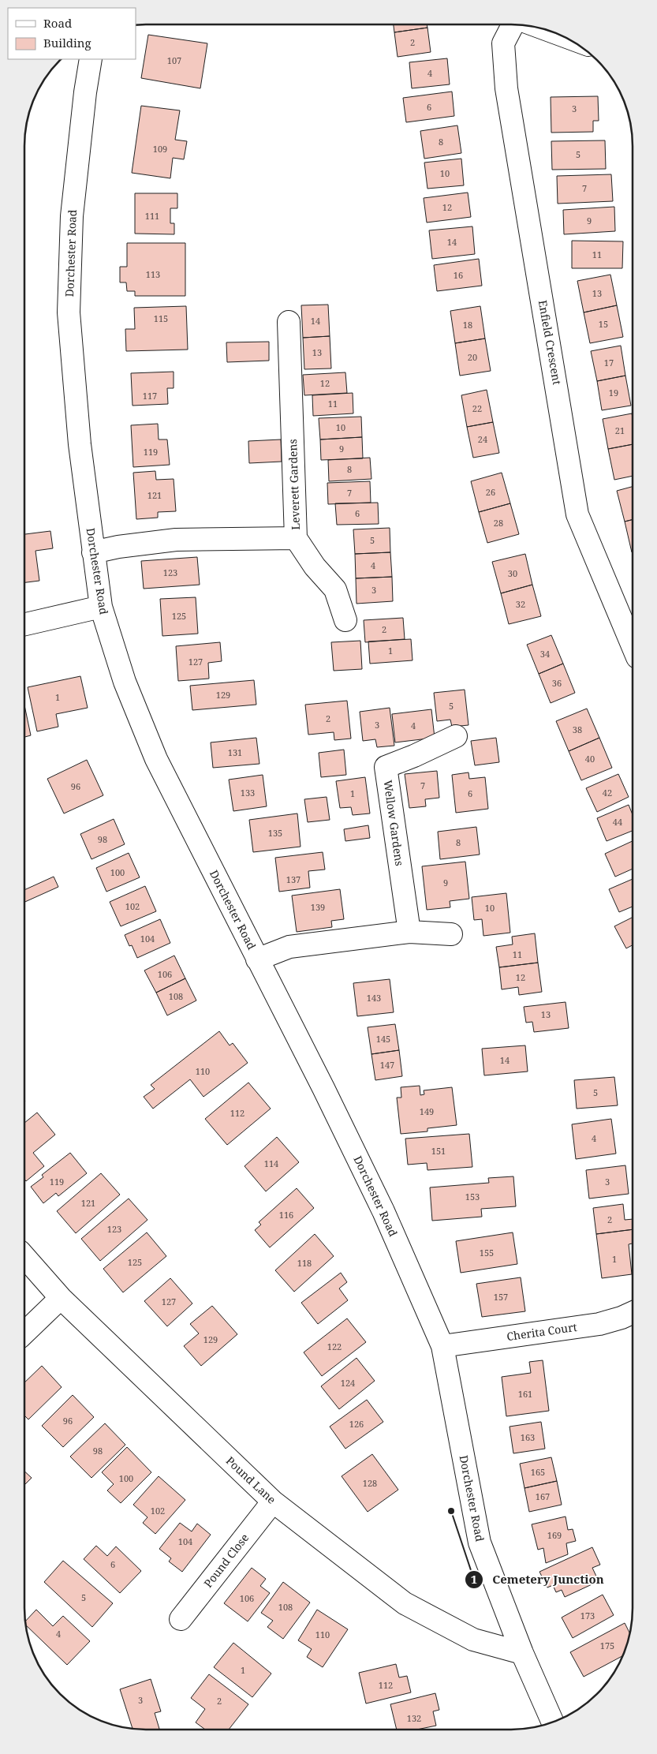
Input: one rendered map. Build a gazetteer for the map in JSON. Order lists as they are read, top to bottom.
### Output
{
  "streets": {
    "street": [
      "Dorchester Road",
      "Enfield Crescent",
      "Leverett Gardens",
      "Wellow Gardens",
      "Cherita Court",
      "Pound Lane",
      "Pound Close"
    ]
  },
  "crossings": [
    ["Dorchester Road", "Leverett Gardens"],
    ["Dorchester Road", "Cherita Court"],
    ["Dorchester Road", "Pound Lane"],
    ["Pound Lane", "Pound Close"]
  ],
  "places": ["Cemetery Junction"],
  "house_numbers": [
    "2",
    "107",
    "4",
    "6",
    "3",
    "8",
    "109",
    "5",
    "10",
    "7",
    "12",
    "111",
    "9",
    "14",
    "11",
    "113",
    "16",
    "13",
    "115",
    "14",
    "15",
    "18",
    "13",
    "20",
    "17",
    "12",
    "19",
    "117",
    "11",
    "22",
    "10",
    "21",
    "24",
    "9",
    "119",
    "8",
    "26",
    "7",
    "121",
    "6",
    "28",
    "5",
    "4",
    "123",
    "30",
    "3",
    "32",
    "125",
    "2",
    "1",
    "34",
    "127",
    "36",
    "129",
    "1",
    "5",
    "2",
    "3",
    "4",
    "38",
    "131",
    "40",
    "7",
    "96",
    "133",
    "42",
    "1",
    "6",
    "44",
    "135",
    "98",
    "8",
    "100",
    "137",
    "9",
    "102",
    "139",
    "10",
    "104",
    "11",
    "106",
    "12",
    "108",
    "143",
    "13",
    "145",
    "14",
    "147",
    "110",
    "5",
    "149",
    "112",
    "4",
    "151",
    "114",
    "119",
    "3",
    "153",
    "121",
    "116",
    "2",
    "123",
    "155",
    "1",
    "125",
    "118",
    "157",
    "127",
    "129",
    "122",
    "124",
    "161",
    "96",
    "126",
    "163",
    "98",
    "165",
    "100",
    "128",
    "167",
    "102",
    "169",
    "104",
    "6",
    "5",
    "106",
    "108",
    "173",
    "4",
    "110",
    "175",
    "1",
    "112",
    "3",
    "2",
    "132"
  ],
  "legend": ["Road", "Building"]
}
